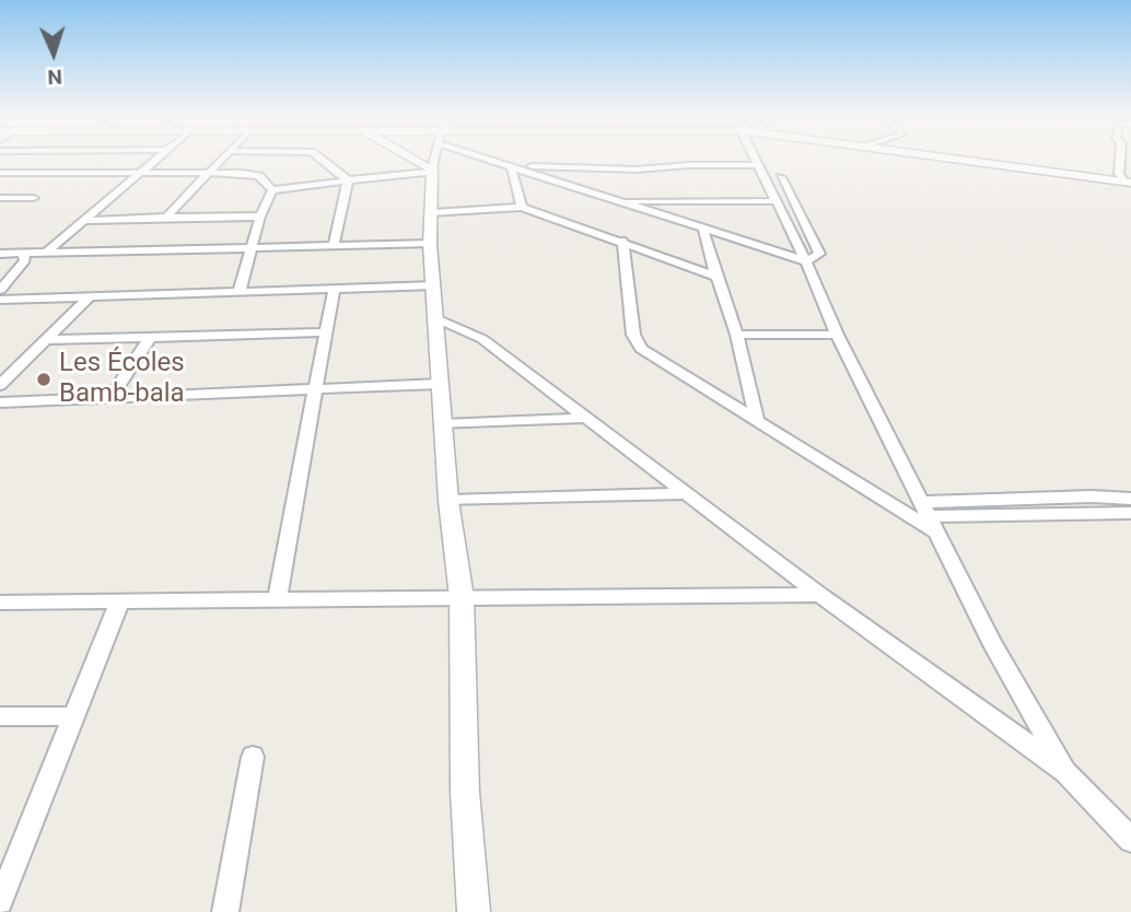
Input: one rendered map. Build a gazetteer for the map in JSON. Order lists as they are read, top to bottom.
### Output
{
  "places": ["Les Écoles Bamb-bala"],
  "north": "bottom"
}
